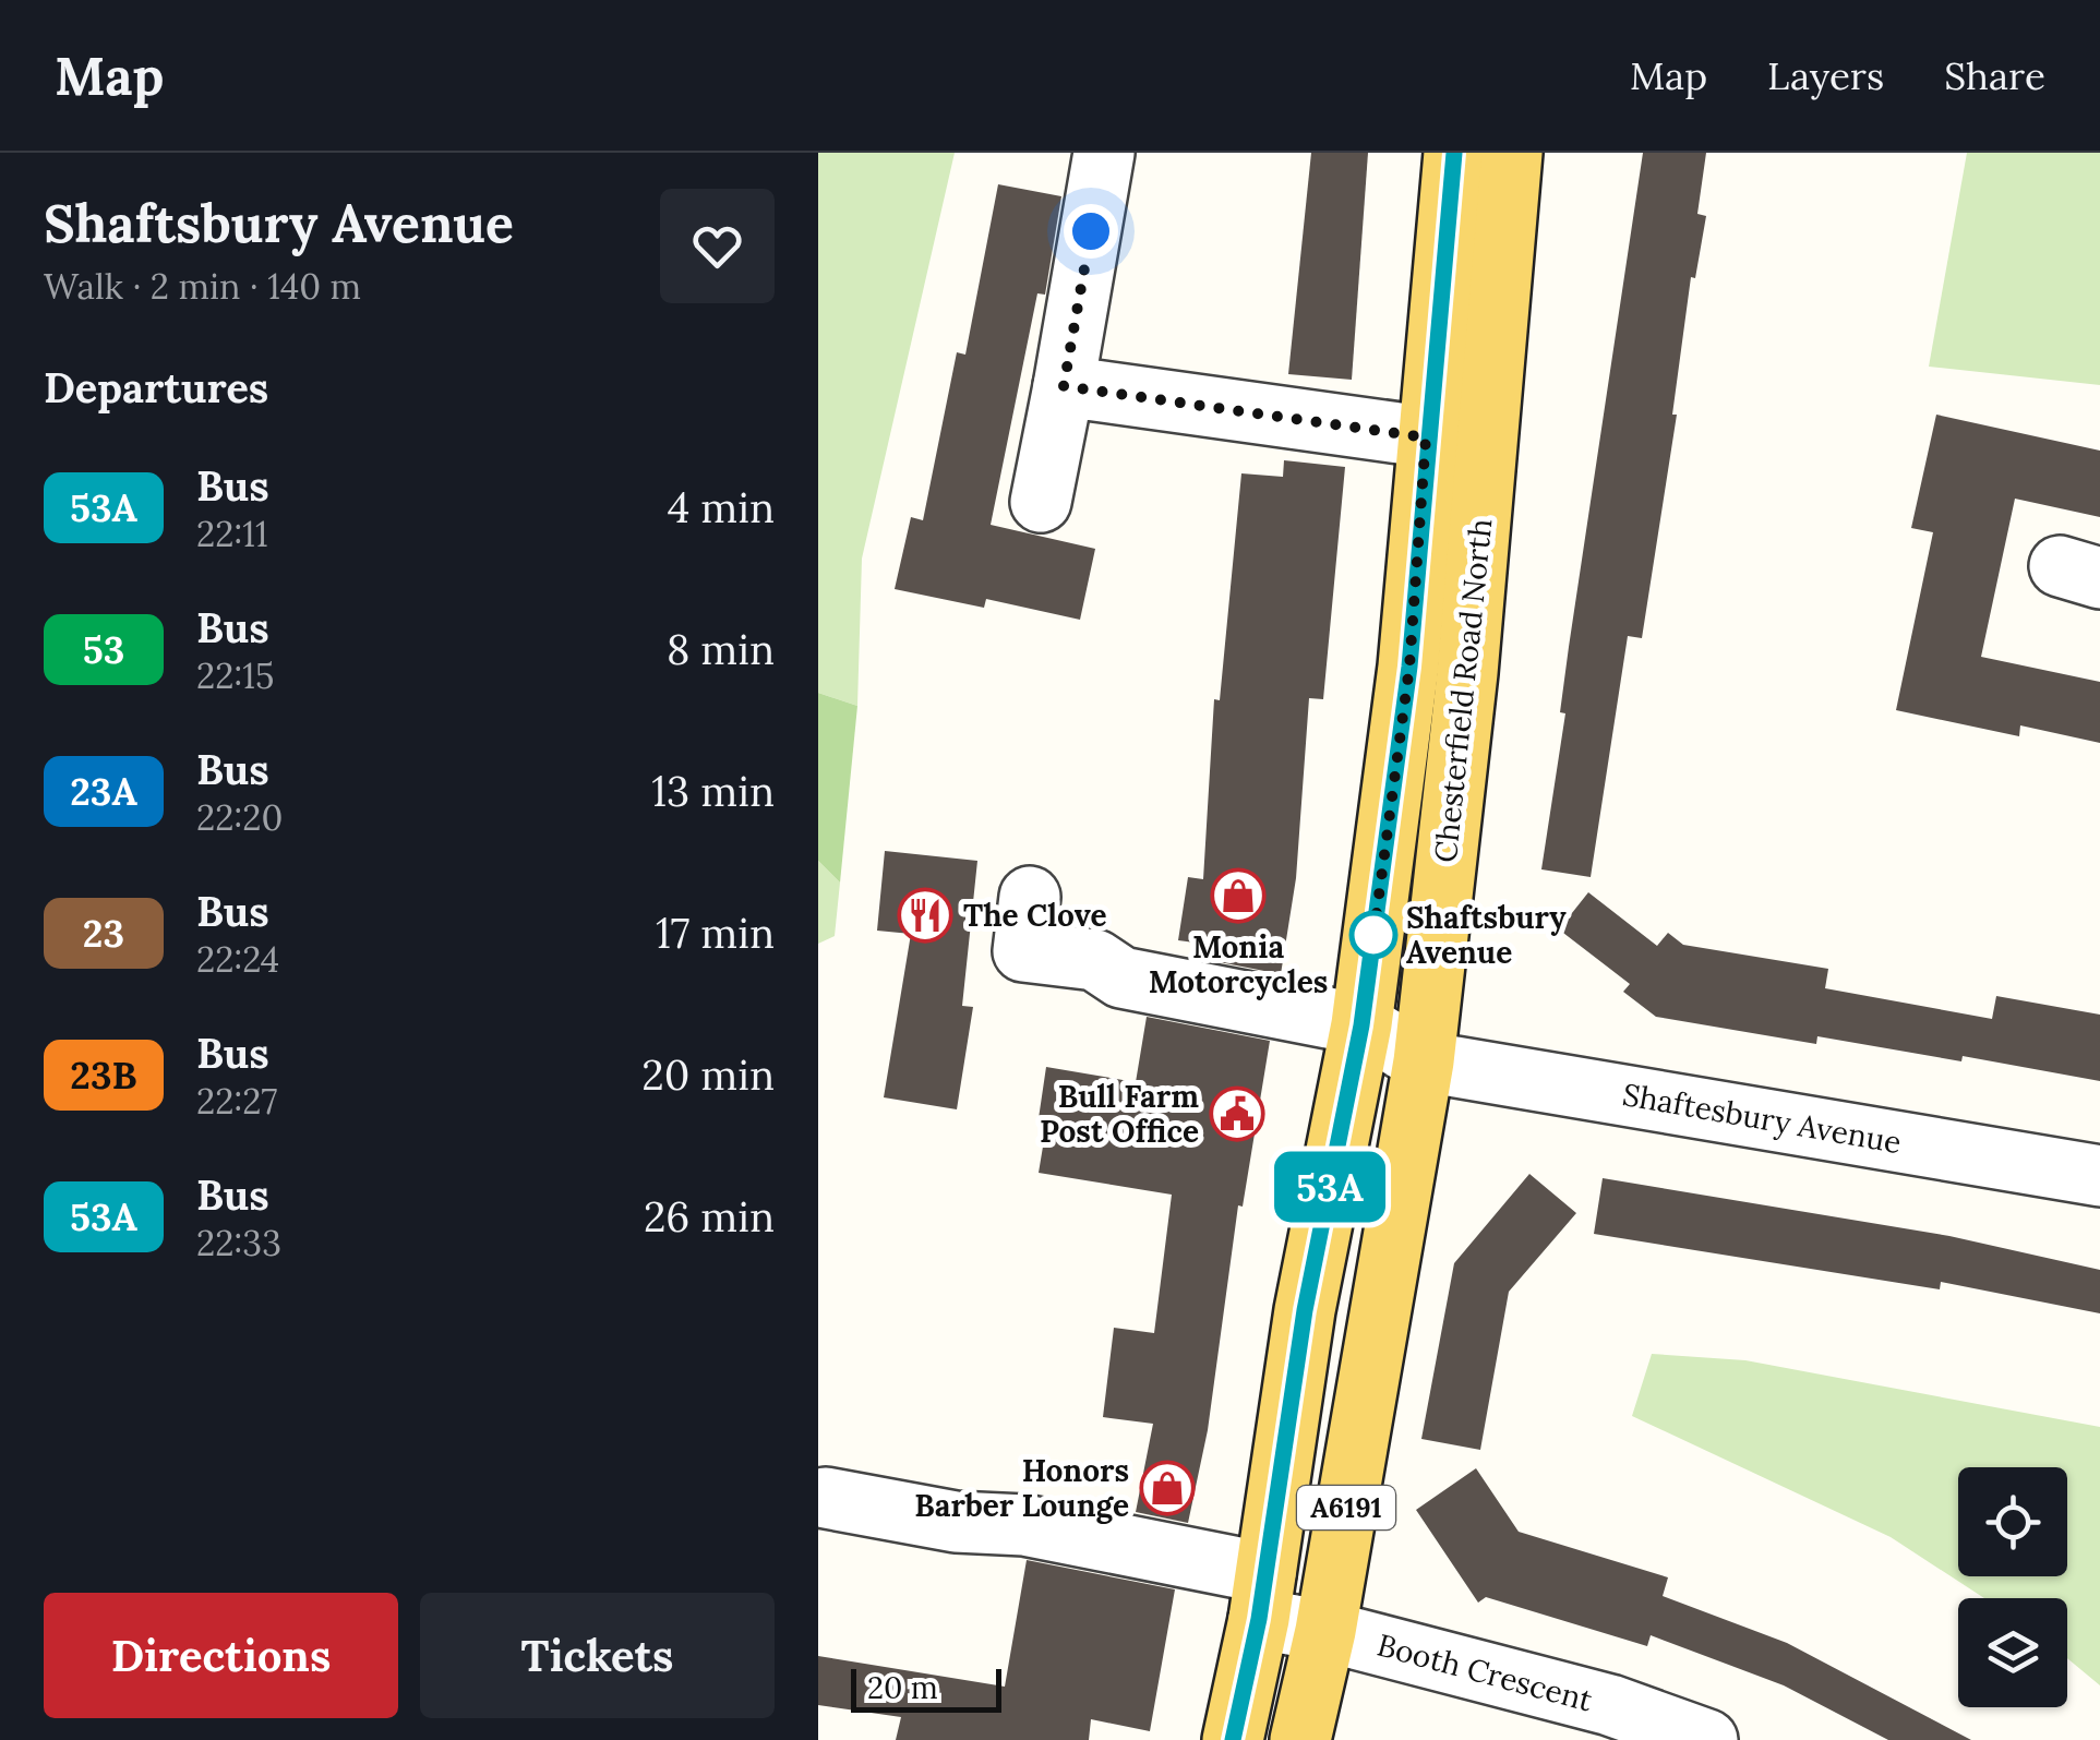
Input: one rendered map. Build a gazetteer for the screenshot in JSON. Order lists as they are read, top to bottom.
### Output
{
  "streets": {
    "main road": ["Chesterfield Road North", "A6191"],
    "street": ["Shaftesbury Avenue", "Booth Crescent"]
  },
  "crossings": [
    ["Chesterfield Road North", "Shaftesbury Avenue"],
    ["Chesterfield Road North", "Booth Crescent"]
  ],
  "places": {
    "shop": ["Monia Motorcycles", "Honors Barber Lounge"],
    "restaurant": ["The Clove"],
    "other": ["Shaftsbury Avenue"],
    "public building": ["Bull Farm Post Office"]
  },
  "lines": ["bus line 53A"],
  "scale_bar": "20 m",
  "page": {
    "header": "Map",
    "nav": ["Map", "Layers", "Share"],
    "heading": [
      ["Shaftsbury Avenue", "Walk · 2 min · 140 m"],
      "Departures"
    ],
    "on_map": "53A",
    "list": [
      {
        "mark": "53A",
        "name": "Bus",
        "note": "22:11",
        "value": "4 min"
      },
      {
        "mark": "53",
        "name": "Bus",
        "note": "22:15",
        "value": "8 min"
      },
      {
        "mark": "23A",
        "name": "Bus",
        "note": "22:20",
        "value": "13 min"
      },
      {
        "mark": "23",
        "name": "Bus",
        "note": "22:24",
        "value": "17 min"
      },
      {
        "mark": "23B",
        "name": "Bus",
        "note": "22:27",
        "value": "20 min"
      },
      {
        "mark": "53A",
        "name": "Bus",
        "note": "22:33",
        "value": "26 min"
      }
    ],
    "buttons": ["Directions", "Tickets"],
    "scale": "20 m"
  }
}
